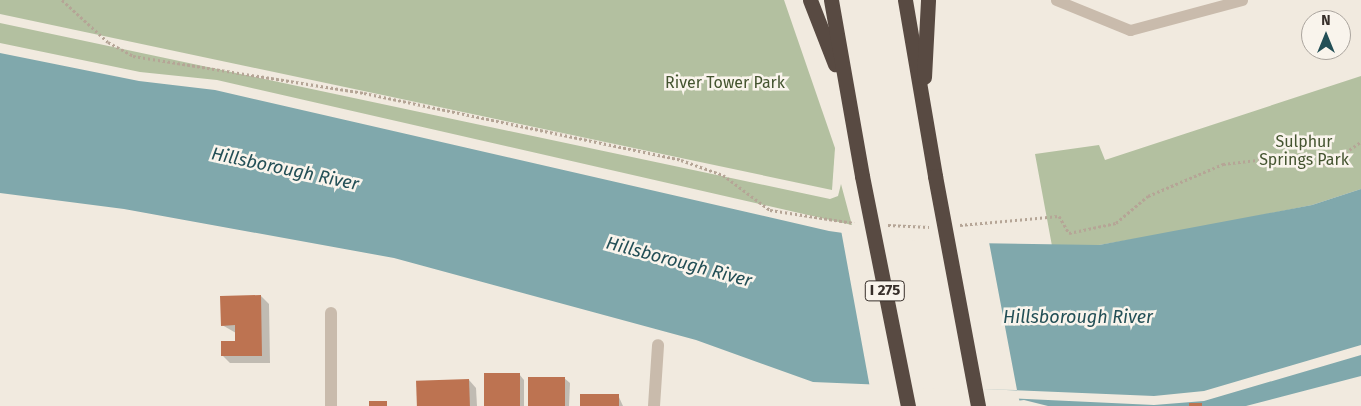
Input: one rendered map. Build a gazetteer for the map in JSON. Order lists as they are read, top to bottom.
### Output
{
  "streets": {
    "highway": ["I 275"]
  },
  "water": ["Hillsborough River"],
  "parks": ["River Tower Park", "Sulphur Springs Park"],
  "north": "top"
}
